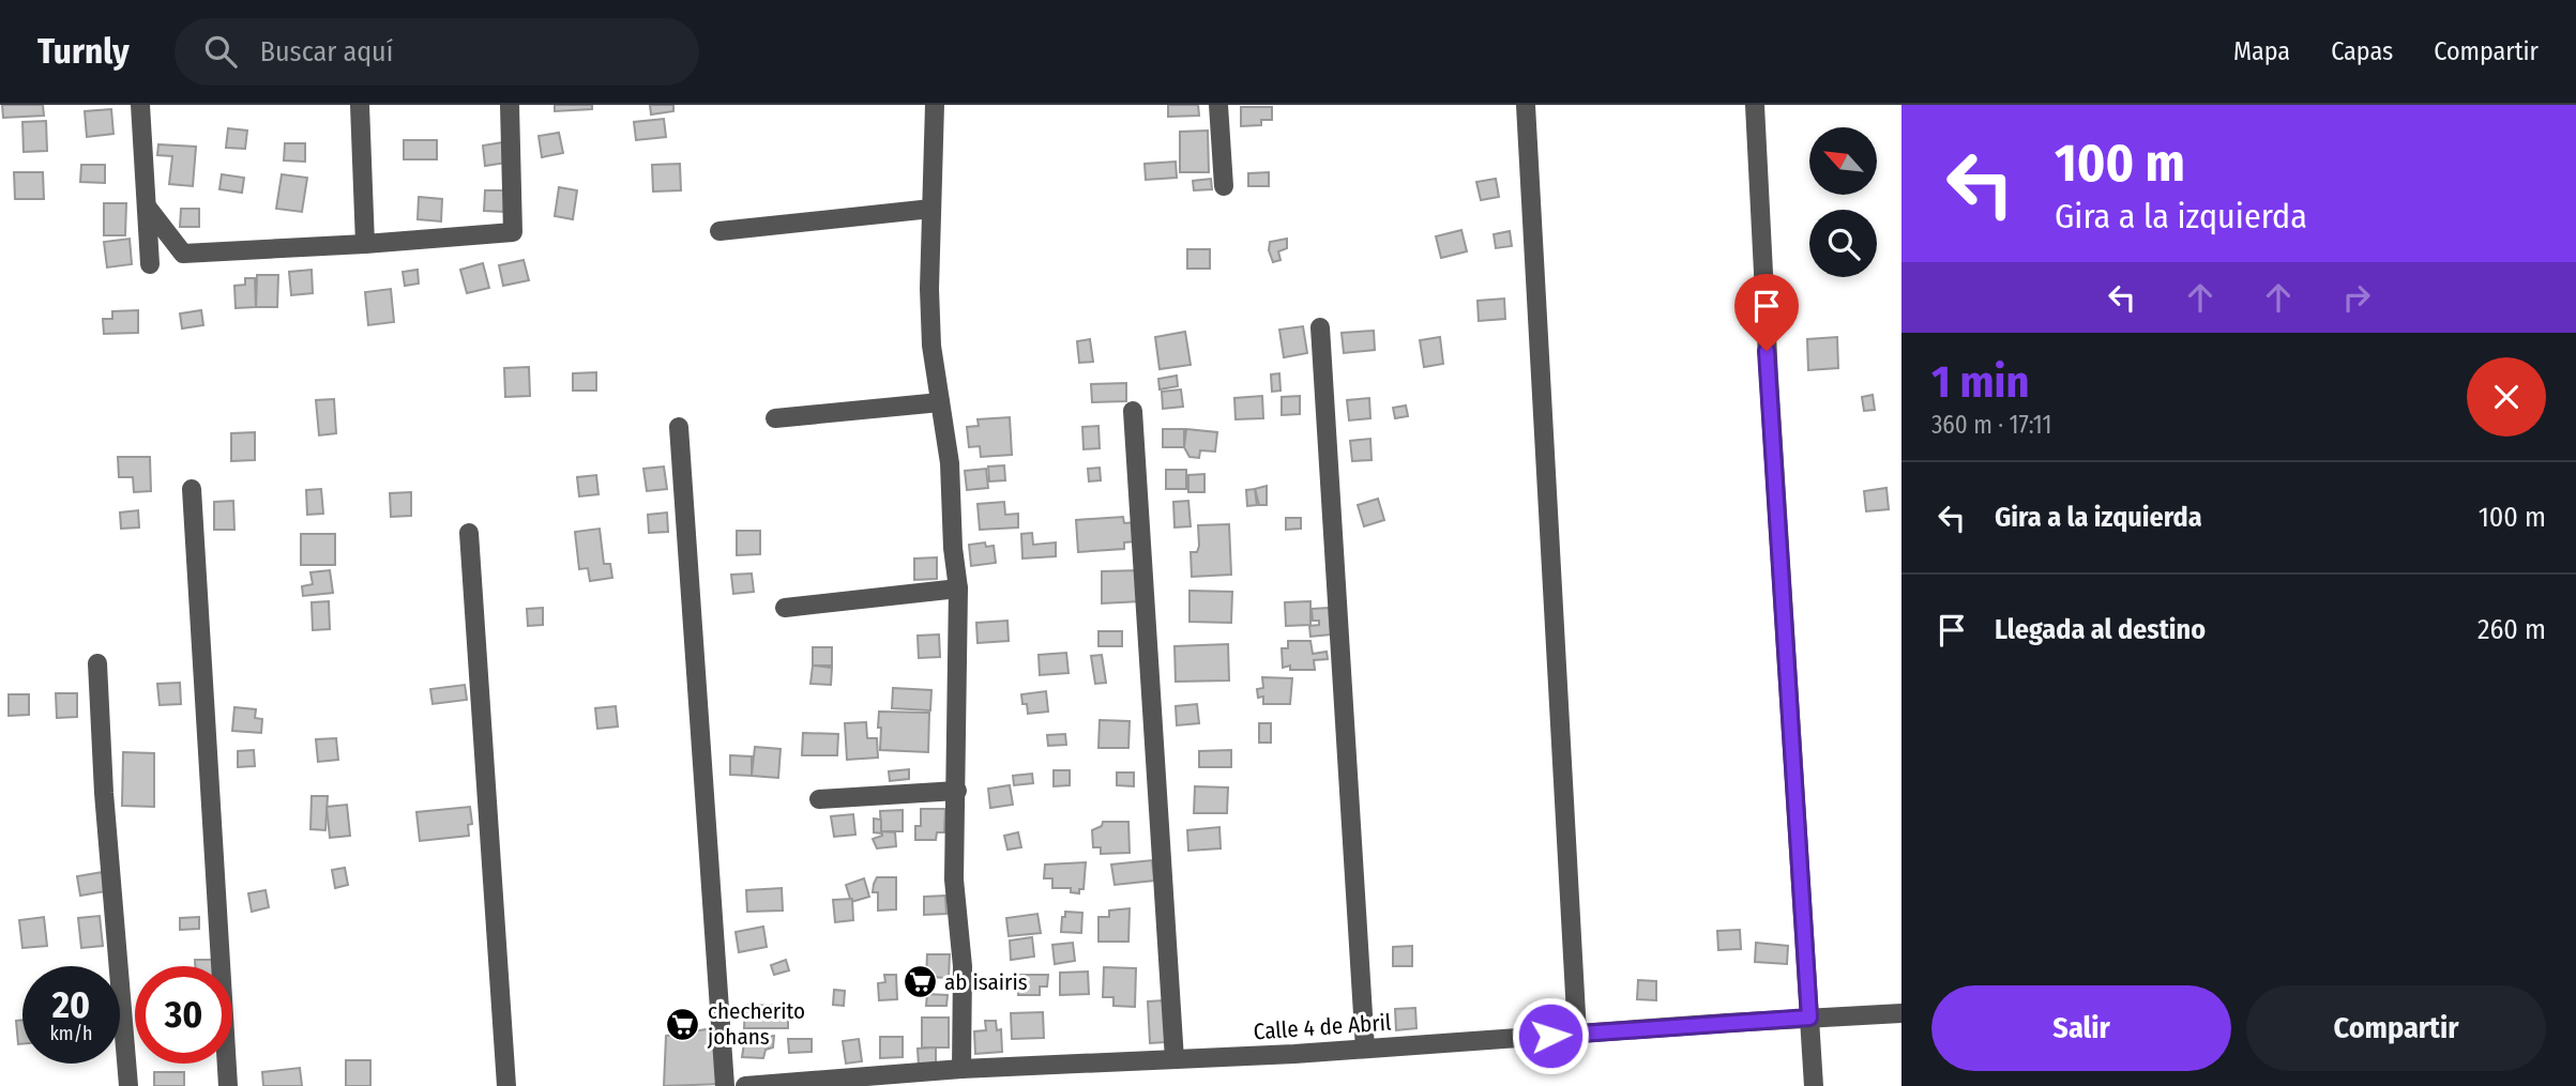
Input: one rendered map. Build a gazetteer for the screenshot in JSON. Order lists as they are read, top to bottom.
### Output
{
  "streets": {
    "street": ["Calle 4 de Abril"]
  },
  "places": {
    "supermarket": ["ab isairis", "checherito johans"]
  },
  "north": "top left",
  "page": {
    "header": "Turnly",
    "search": "Buscar aquí",
    "nav": ["Mapa", "Capas", "Compartir"],
    "turn": ["100 m", "Gira a la izquierda"],
    "heading": ["1 min", "360 m · 17:11"],
    "list": [
      {
        "name": "Gira a la izquierda",
        "value": "100 m"
      },
      {
        "name": "Llegada al destino",
        "value": "260 m"
      }
    ],
    "speed": "20 km/h",
    "limit": "30",
    "buttons": ["Salir", "Compartir"]
  }
}
